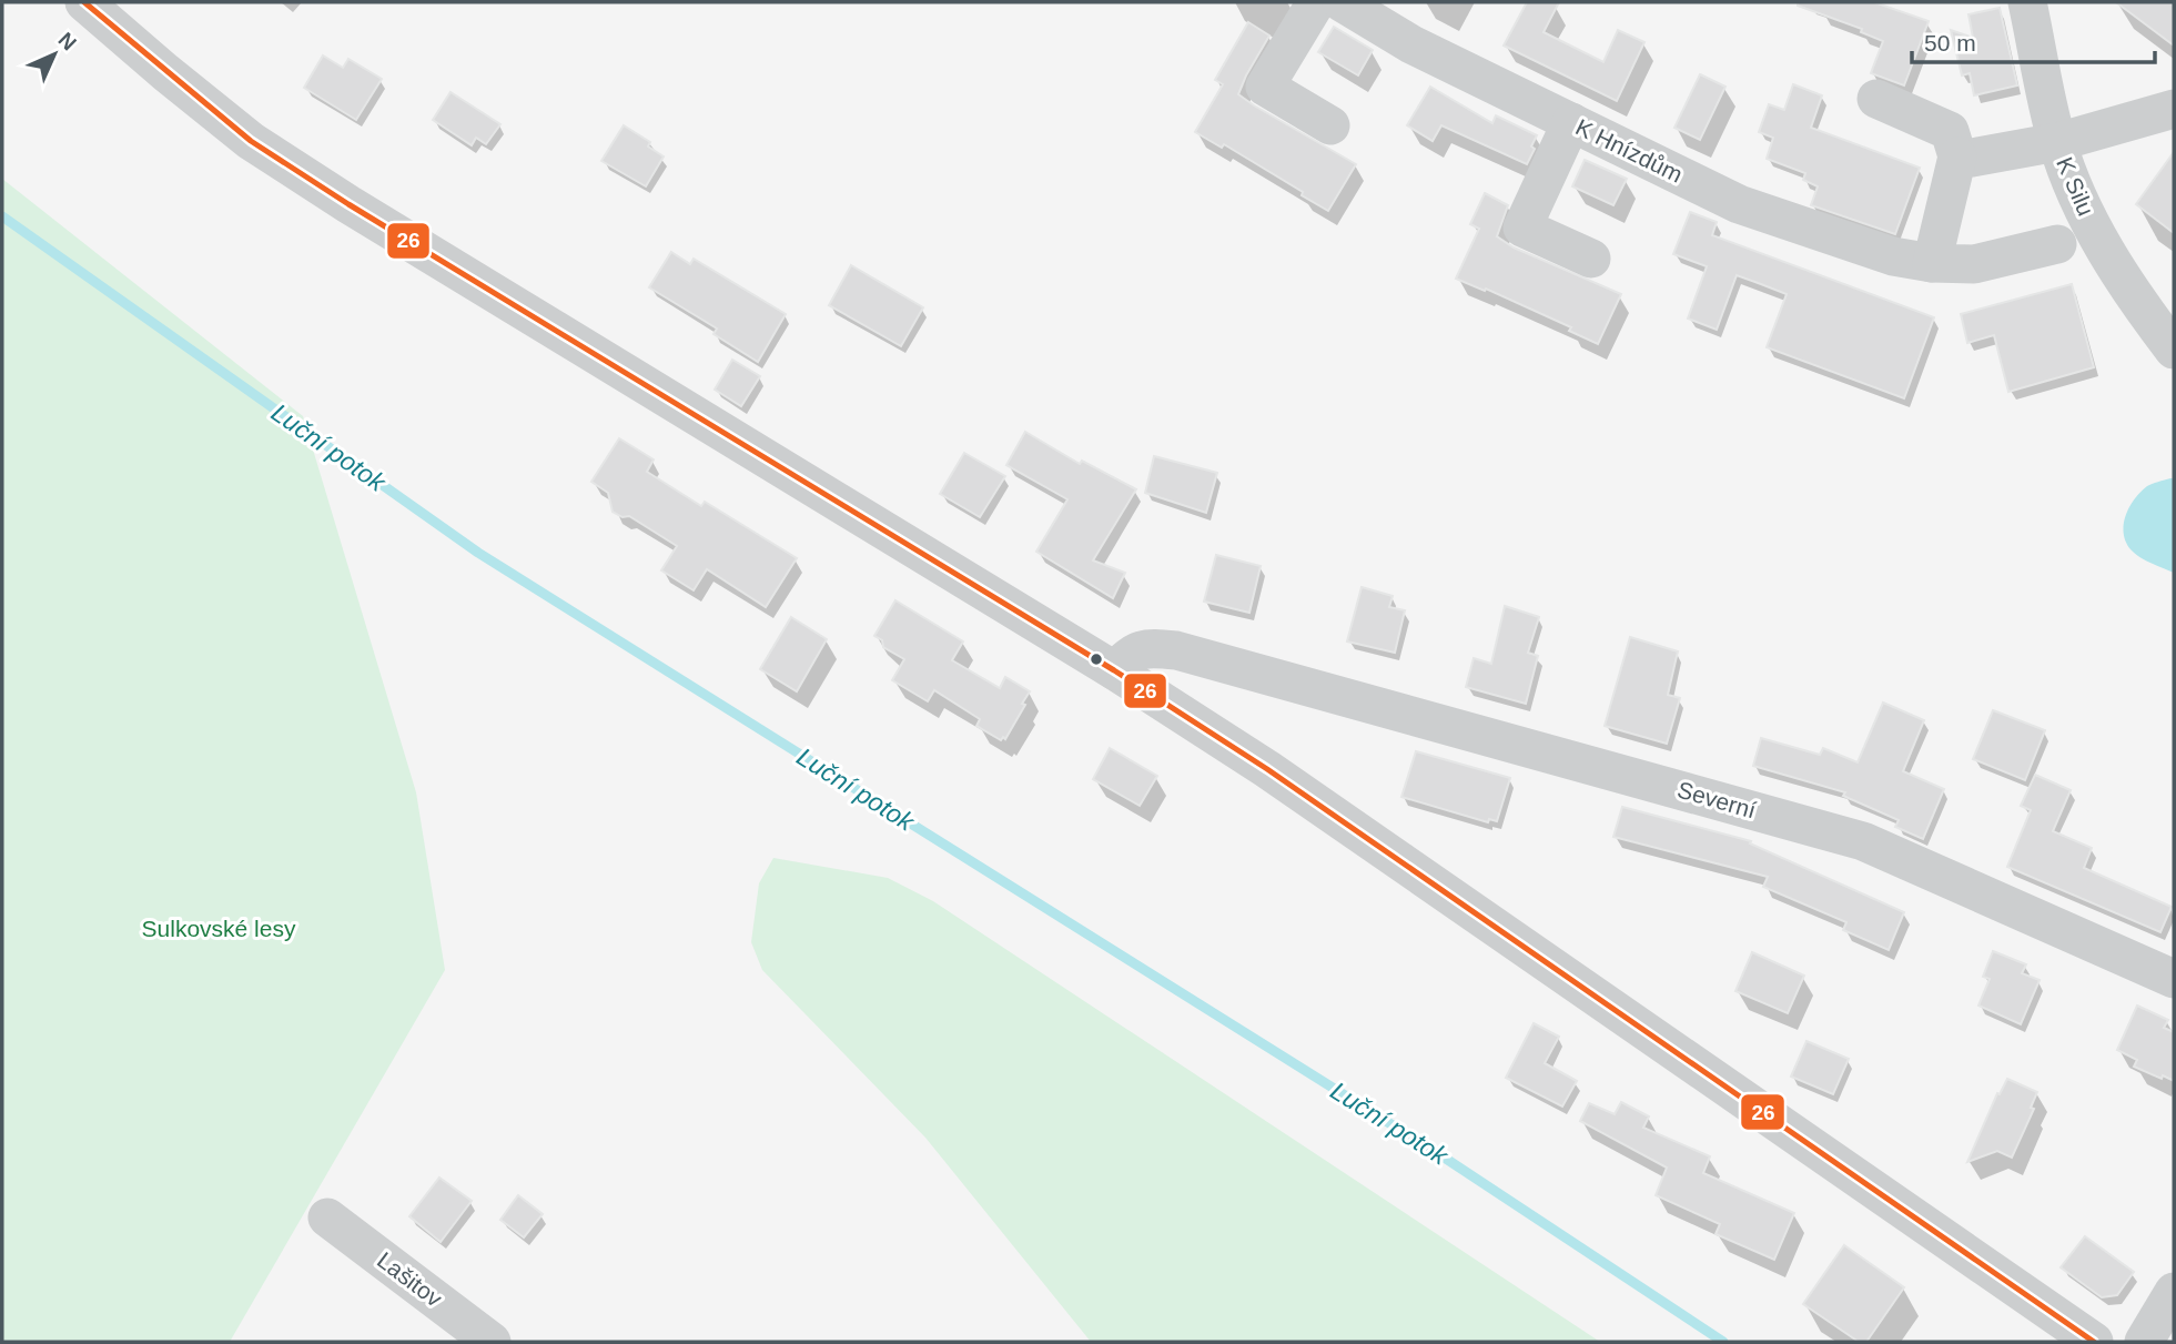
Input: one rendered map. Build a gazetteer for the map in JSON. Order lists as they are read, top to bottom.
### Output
{
  "streets": {
    "street": [
      "K Hnízdům",
      "K Silu",
      "Severní",
      "Lašitov"
    ]
  },
  "water": ["Luční potok"],
  "parks": ["Sulkovské lesy"],
  "lines": ["transit line 26"],
  "scale_bar": "50 m",
  "north": "top right"
}
